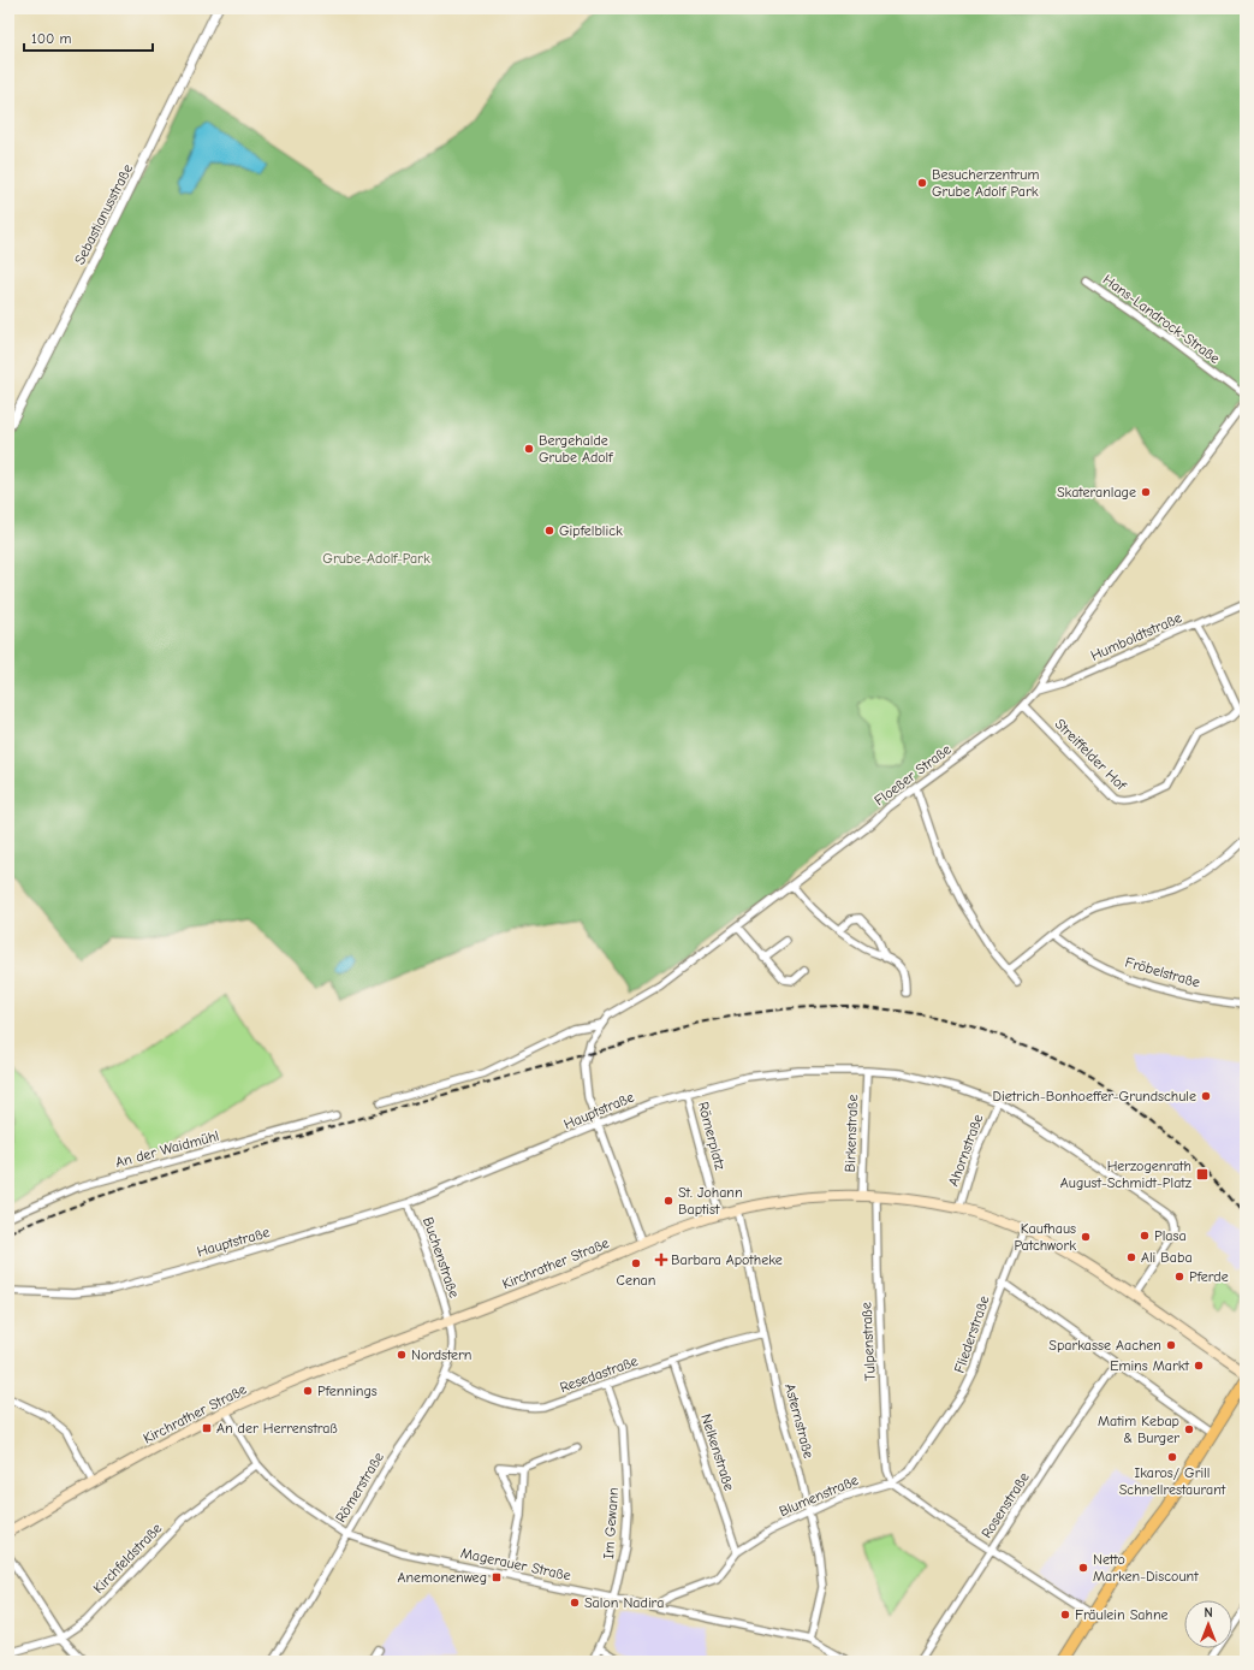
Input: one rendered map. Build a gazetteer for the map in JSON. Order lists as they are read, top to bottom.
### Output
{
  "streets": {
    "main road": ["Kirchrather Straße"],
    "street": [
      "Sebastianusstraße",
      "Hans-Landrock-Straße",
      "Humboldtstraße",
      "Streiffelder Hof",
      "Floeßer Straße",
      "Fröbelstraße",
      "Hauptstraße",
      "Birkenstraße",
      "Römerplatz",
      "An der Waidmühl",
      "Ahornstraße",
      "Buchenstraße",
      "Fliederstraße",
      "Tulpenstraße",
      "Resedastraße",
      "Asternstraße",
      "Nelkenstraße",
      "Römerstraße",
      "Blumenstraße",
      "Rosenstraße",
      "Im Gewann",
      "Kirchfeldstraße",
      "Magerauer Straße"
    ]
  },
  "crossings": [
    ["Humboldtstraße", "Streiffelder Hof"],
    ["Humboldtstraße", "Floeßer Straße"],
    ["Streiffelder Hof", "Floeßer Straße"],
    ["Floeßer Straße", "Hauptstraße"],
    ["Hauptstraße", "Birkenstraße"],
    ["Hauptstraße", "Römerplatz"],
    ["Hauptstraße", "Ahornstraße"],
    ["Hauptstraße", "Buchenstraße"],
    ["Hauptstraße", "Kirchrather Straße"],
    ["Birkenstraße", "Kirchrather Straße"],
    ["Römerplatz", "Kirchrather Straße"],
    ["Ahornstraße", "Kirchrather Straße"],
    ["Buchenstraße", "Kirchrather Straße"],
    ["Buchenstraße", "Römerstraße"],
    ["Kirchrather Straße", "Fliederstraße"],
    ["Kirchrather Straße", "Tulpenstraße"],
    ["Kirchrather Straße", "Asternstraße"],
    ["Kirchrather Straße", "Römerstraße"],
    ["Kirchrather Straße", "Magerauer Straße"],
    ["Fliederstraße", "Tulpenstraße"],
    ["Fliederstraße", "Blumenstraße"],
    ["Tulpenstraße", "Blumenstraße"],
    ["Resedastraße", "Asternstraße"],
    ["Resedastraße", "Nelkenstraße"],
    ["Resedastraße", "Römerstraße"],
    ["Resedastraße", "Im Gewann"],
    ["Asternstraße", "Blumenstraße"],
    ["Asternstraße", "Magerauer Straße"],
    ["Nelkenstraße", "Blumenstraße"],
    ["Römerstraße", "Magerauer Straße"],
    ["Blumenstraße", "Magerauer Straße"],
    ["Im Gewann", "Magerauer Straße"],
    ["Kirchfeldstraße", "Magerauer Straße"]
  ],
  "parks": ["Grube-Adolf-Park"],
  "places": {
    "other": [
      "Besucherzentrum Grube Adolf Park",
      "Bergehalde Grube Adolf",
      "Skateranlage",
      "Gipfelblick",
      "Dietrich-Bonhoeffer-Grundschule",
      "St. Johann Baptist",
      "Plasa",
      "Kaufhaus Patchwork",
      "Ali Baba",
      "Cenan",
      "Pferde",
      "Sparkasse Aachen",
      "Nordstern",
      "Emins Markt",
      "Pfennings",
      "Matim Kebap & Burger",
      "Ikaros/ Grill Schnellrestaurant",
      "Netto Marken-Discount",
      "Salon Nadira",
      "Fräulein Sahne"
    ],
    "transit": ["Herzogenrath August-Schmidt-Platz", "An der Herrenstraß", "Anemonenweg"],
    "health": ["Barbara Apotheke"]
  },
  "scale_bar": "100 m",
  "north": "top"
}
